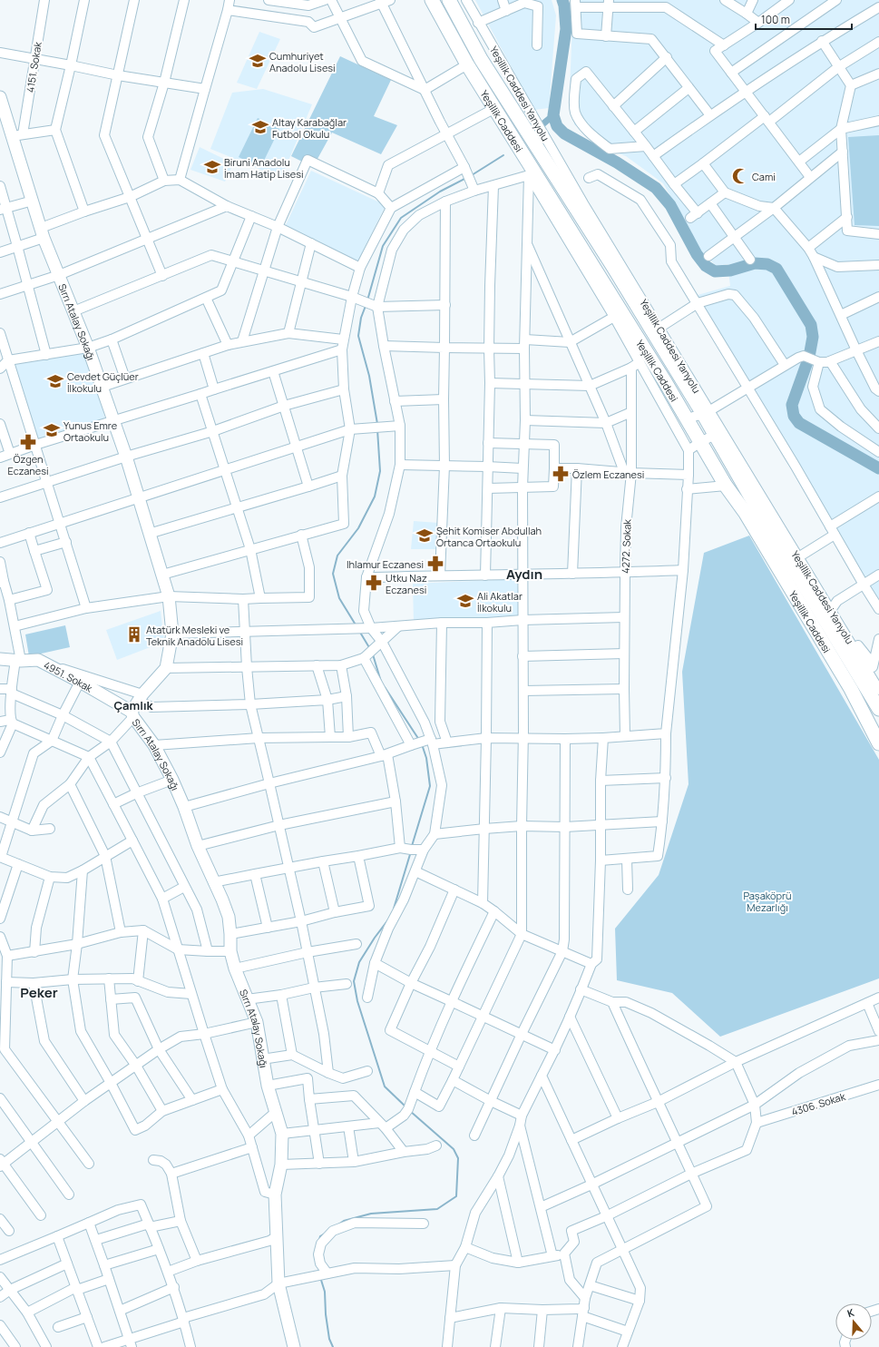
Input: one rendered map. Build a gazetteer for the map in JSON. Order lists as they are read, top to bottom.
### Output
{
  "streets": {
    "highway": ["Yeşillik Caddesi"],
    "main road": ["Sırrı Atalay Sokağı", "4951. Sokak"],
    "street": [
      "4151. Sokak",
      "Yeşillik Caddesi Yanyolu",
      "4272. Sokak",
      "4306. Sokak"
    ]
  },
  "crossings": [
    ["4151. Sokak", "Sırrı Atalay Sokağı"],
    ["Yeşillik Caddesi Yanyolu", "Yeşillik Caddesi"],
    ["Sırrı Atalay Sokağı", "4951. Sokak"]
  ],
  "districts": ["Aydın", "Çamlık", "Peker"],
  "parks": ["Paşaköprü Mezarlığı"],
  "places": {
    "school or university": [
      "Cumhuriyet Anadolu Lisesi",
      "Altay Karabağlar Futbol Okulu",
      "Biruni Anadolu İmam Hatip Lisesi",
      "Cevdet Güçlüer İlkokulu",
      "Yunus Emre Ortaokulu",
      "Şehit Komiser Abdullah Ortanca Ortaokulu",
      "Ali Akatlar İlkokulu"
    ],
    "mosque": ["Cami"],
    "pharmacy": [
      "Özgen Eczanesi",
      "Özlem Eczanesi",
      "Ihlamur Eczanesi",
      "Utku Naz Eczanesi"
    ],
    "building": ["Atatürk Mesleki ve Teknik Anadolu Lisesi"]
  },
  "scale_bar": "100 m",
  "north": "top"
}
